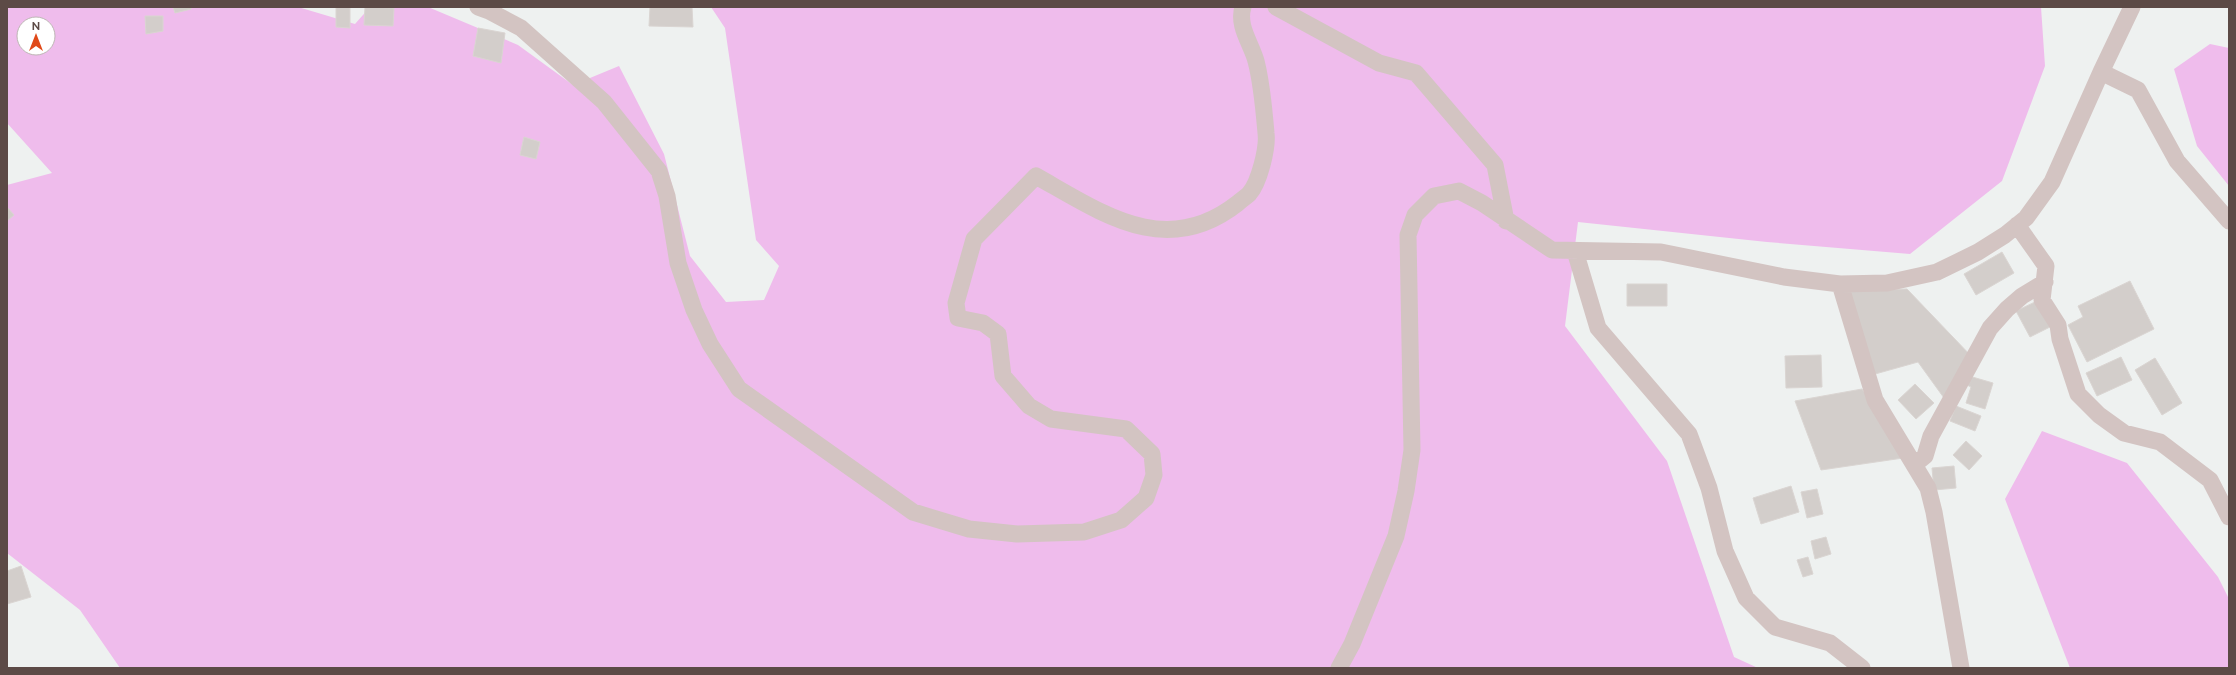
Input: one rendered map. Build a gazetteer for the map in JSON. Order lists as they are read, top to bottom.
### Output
{
  "north": "top"
}
